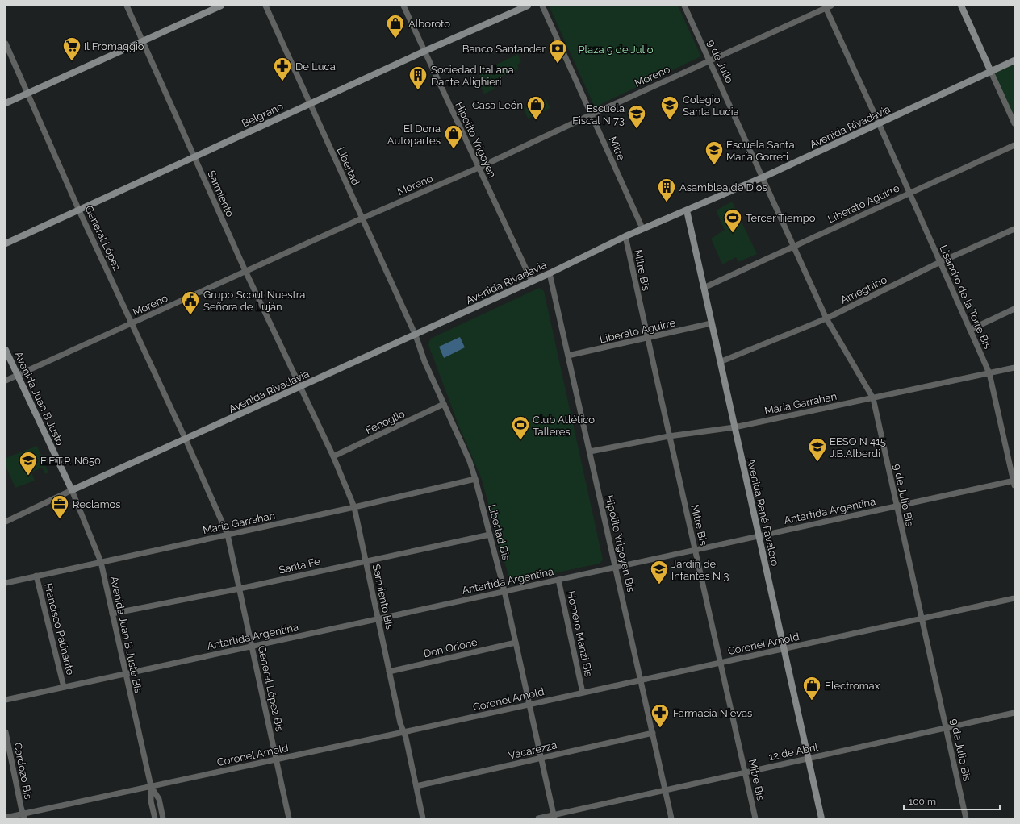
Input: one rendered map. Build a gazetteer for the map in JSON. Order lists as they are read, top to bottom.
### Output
{
  "streets": {
    "main road": [
      "Belgrano",
      "Avenida Rivadavia",
      "Avenida Juan B Justo",
      "Avenida René Favaloro"
    ],
    "street": [
      "9 de Julio",
      "Moreno",
      "Hipólito Yrigoyen",
      "Mitre",
      "Libertad",
      "Sarmiento",
      "Liberato Aguirre",
      "General López",
      "Mitre Bis",
      "Ameghino",
      "Lisandro de la Torre Bis",
      "María Garrahan",
      "Fenoglio",
      "9 de Julio Bis",
      "Antartida Argentina",
      "Libertad Bis",
      "Hipólito Yrigoyen Bis",
      "Santa Fe",
      "Sarmiento Bis",
      "Francisco Patinante",
      "Homero Manzi Bis",
      "Avenida Juan B Justo Bis",
      "Coronel Arnold",
      "Don Orione",
      "General López Bis",
      "Vacarezza",
      "12 de Abril",
      "Cardozo Bis"
    ]
  },
  "crossings": [
    ["9 de Julio", "Moreno"],
    ["9 de Julio", "Avenida Rivadavia"],
    ["9 de Julio", "9 de Julio Bis"],
    ["Moreno", "Hipólito Yrigoyen"],
    ["Moreno", "Mitre"],
    ["Moreno", "Libertad"],
    ["Moreno", "Sarmiento"],
    ["Moreno", "General López"],
    ["Moreno", "Lisandro de la Torre Bis"],
    ["Moreno", "Avenida Juan B Justo"],
    ["Belgrano", "Hipólito Yrigoyen"],
    ["Belgrano", "Libertad"],
    ["Belgrano", "Sarmiento"],
    ["Belgrano", "General López"],
    ["Avenida Rivadavia", "Hipólito Yrigoyen"],
    ["Avenida Rivadavia", "Mitre"],
    ["Avenida Rivadavia", "Libertad"],
    ["Avenida Rivadavia", "Sarmiento"],
    ["Avenida Rivadavia", "General López"],
    ["Avenida Rivadavia", "Mitre Bis"],
    ["Avenida Rivadavia", "Lisandro de la Torre Bis"],
    ["Avenida Rivadavia", "Avenida Juan B Justo"],
    ["Avenida Rivadavia", "9 de Julio Bis"],
    ["Avenida Rivadavia", "Avenida René Favaloro"],
    ["Avenida Rivadavia", "Libertad Bis"],
    ["Avenida Rivadavia", "Hipólito Yrigoyen Bis"],
    ["Avenida Rivadavia", "Sarmiento Bis"],
    ["Avenida Rivadavia", "Avenida Juan B Justo Bis"],
    ["Avenida Rivadavia", "General López Bis"],
    ["Libertad", "Libertad Bis"],
    ["Sarmiento", "Sarmiento Bis"],
    ["Liberato Aguirre", "Mitre Bis"],
    ["Liberato Aguirre", "Lisandro de la Torre Bis"],
    ["Liberato Aguirre", "9 de Julio Bis"],
    ["Liberato Aguirre", "Avenida René Favaloro"],
    ["Liberato Aguirre", "Hipólito Yrigoyen Bis"],
    ["General López", "General López Bis"],
    ["Mitre Bis", "María Garrahan"],
    ["Mitre Bis", "Antartida Argentina"],
    ["Mitre Bis", "Coronel Arnold"],
    ["Mitre Bis", "12 de Abril"],
    ["Ameghino", "Lisandro de la Torre Bis"],
    ["Ameghino", "9 de Julio Bis"],
    ["Ameghino", "Avenida René Favaloro"],
    ["Lisandro de la Torre Bis", "María Garrahan"],
    ["Lisandro de la Torre Bis", "Antartida Argentina"],
    ["Avenida Juan B Justo", "Avenida Juan B Justo Bis"],
    ["María Garrahan", "9 de Julio Bis"],
    ["María Garrahan", "Avenida René Favaloro"],
    ["María Garrahan", "Libertad Bis"],
    ["María Garrahan", "Hipólito Yrigoyen Bis"],
    ["María Garrahan", "Sarmiento Bis"],
    ["María Garrahan", "Francisco Patinante"],
    ["María Garrahan", "Avenida Juan B Justo Bis"],
    ["María Garrahan", "General López Bis"],
    ["Fenoglio", "Libertad Bis"],
    ["Fenoglio", "Sarmiento Bis"],
    ["9 de Julio Bis", "Antartida Argentina"],
    ["9 de Julio Bis", "Coronel Arnold"],
    ["9 de Julio Bis", "12 de Abril"],
    ["Antartida Argentina", "Avenida René Favaloro"],
    ["Antartida Argentina", "Libertad Bis"],
    ["Antartida Argentina", "Hipólito Yrigoyen Bis"],
    ["Antartida Argentina", "Sarmiento Bis"],
    ["Antartida Argentina", "Francisco Patinante"],
    ["Antartida Argentina", "Homero Manzi Bis"],
    ["Antartida Argentina", "Avenida Juan B Justo Bis"],
    ["Antartida Argentina", "General López Bis"],
    ["Avenida René Favaloro", "Coronel Arnold"],
    ["Avenida René Favaloro", "12 de Abril"],
    ["Libertad Bis", "Santa Fe"],
    ["Libertad Bis", "Coronel Arnold"],
    ["Libertad Bis", "Don Orione"],
    ["Libertad Bis", "Vacarezza"],
    ["Libertad Bis", "12 de Abril"],
    ["Hipólito Yrigoyen Bis", "Coronel Arnold"],
    ["Hipólito Yrigoyen Bis", "Vacarezza"],
    ["Hipólito Yrigoyen Bis", "12 de Abril"],
    ["Santa Fe", "Sarmiento Bis"],
    ["Santa Fe", "Avenida Juan B Justo Bis"],
    ["Santa Fe", "General López Bis"],
    ["Sarmiento Bis", "Coronel Arnold"],
    ["Sarmiento Bis", "Don Orione"],
    ["Sarmiento Bis", "Vacarezza"],
    ["Homero Manzi Bis", "Coronel Arnold"],
    ["Avenida Juan B Justo Bis", "Coronel Arnold"],
    ["Coronel Arnold", "General López Bis"],
    ["Coronel Arnold", "Cardozo Bis"]
  ],
  "parks": ["Plaza 9 de Julio"],
  "places": {
    "shop": [
      "Alboroto",
      "Casa León",
      "El Dona Autopartes",
      "Electromax"
    ],
    "supermarket": ["Il Fromaggio"],
    "bank": ["Banco Santander"],
    "pharmacy": ["De Luca", "Farmacia Nievas"],
    "building": ["Sociedad Italiana Dante Alighieri", "Asamblea de Dios"],
    "school or university": [
      "Colegio Santa Lucia",
      "Escuela Fiscal N 73",
      "Escuela Santa María Gorreti",
      "EESO N 415 J.B.Alberdi",
      "E.E.T.P. N650",
      "Jardín de Infantes N 3"
    ],
    "sports": ["Tercer Tiempo", "Club Atlético Talleres"],
    "public building": ["Grupo Scout Nuestra Señora de Luján"],
    "office": ["Reclamos"]
  },
  "scale_bar": "100 m"
}
